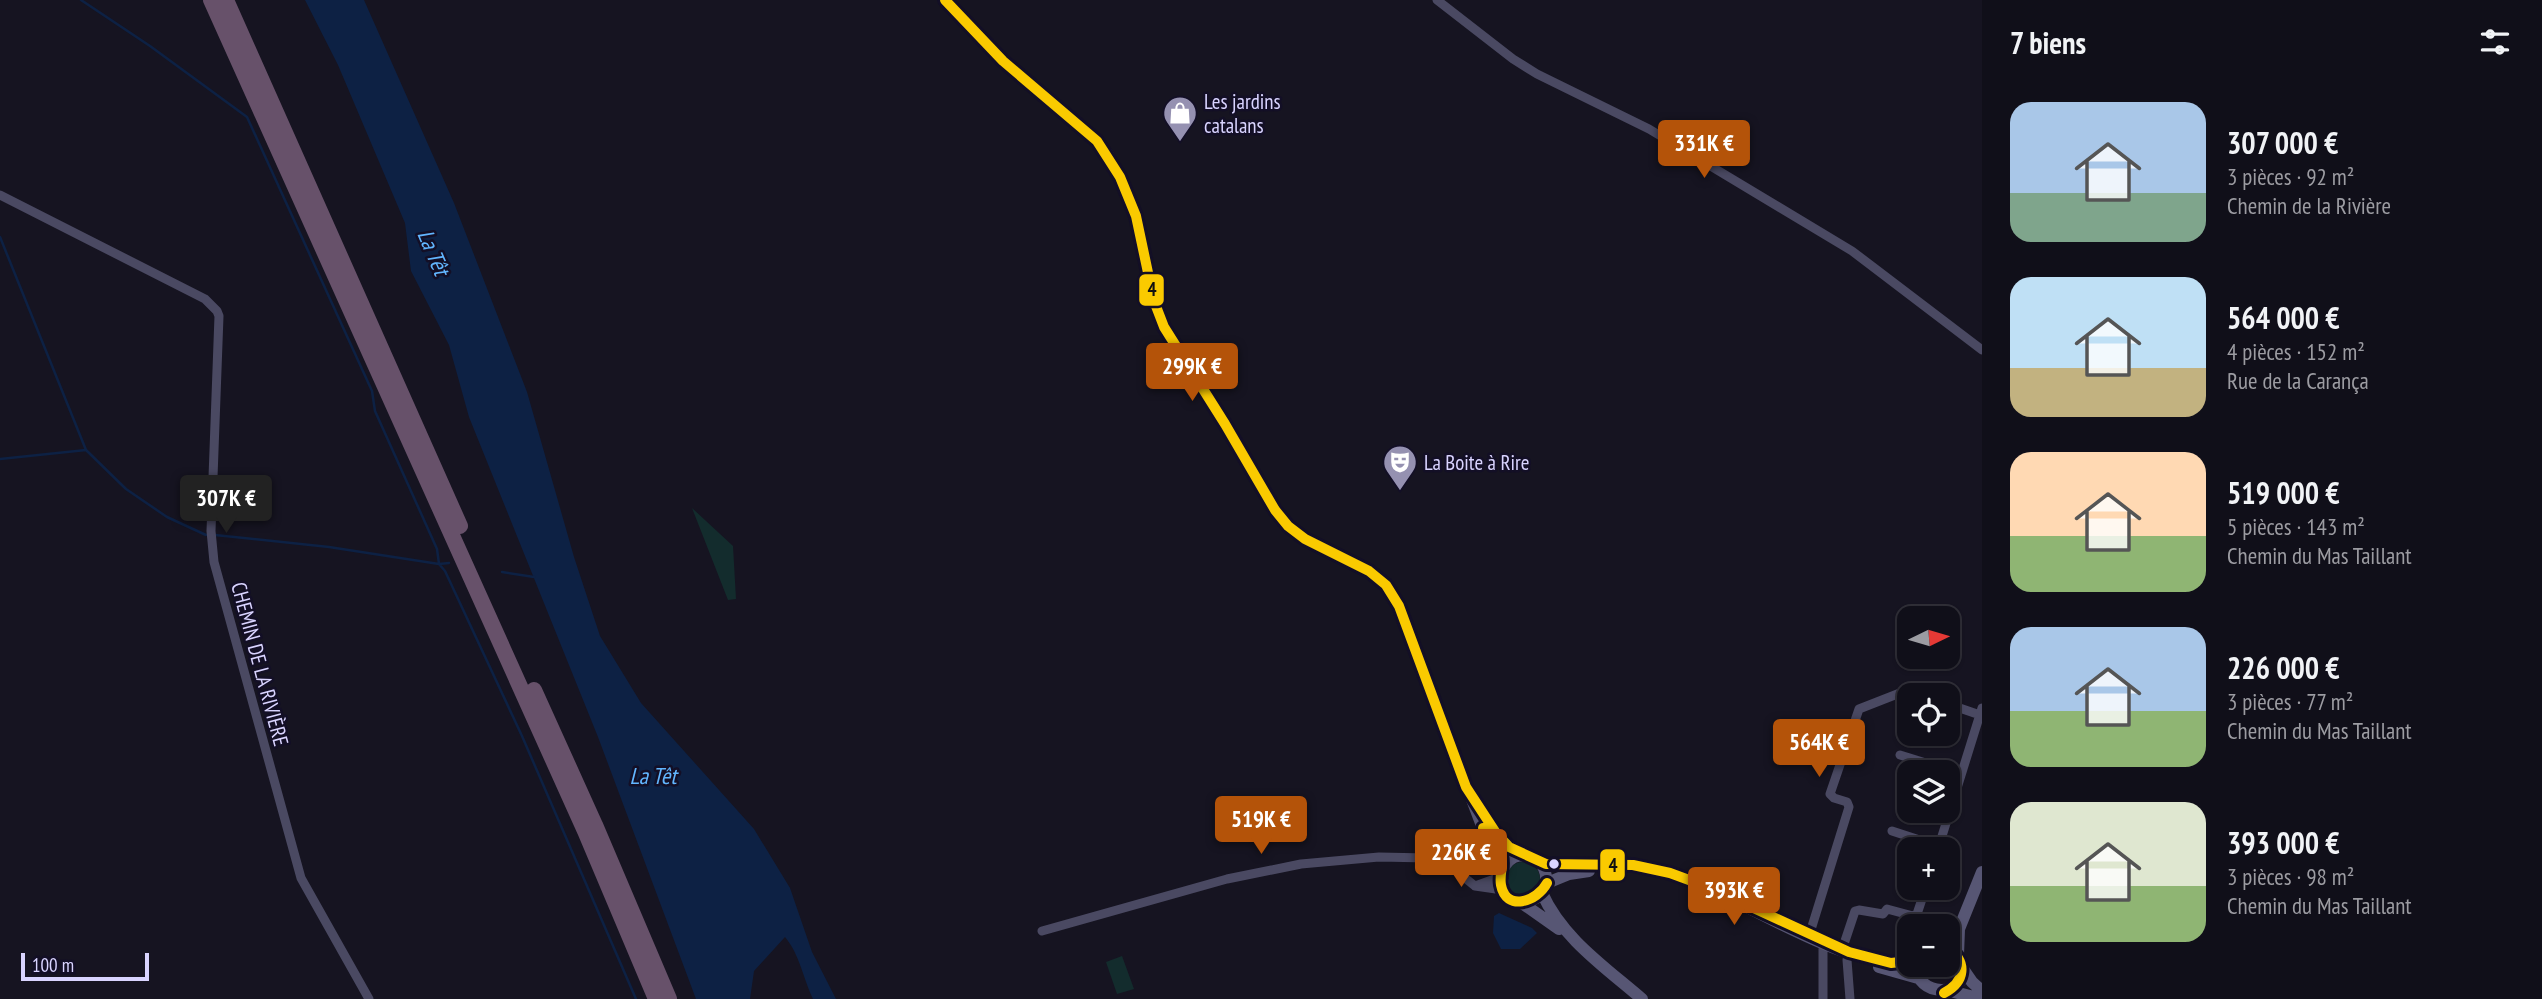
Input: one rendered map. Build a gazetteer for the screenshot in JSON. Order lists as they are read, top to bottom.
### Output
{
  "streets": {
    "street": ["CHEMIN DE LA RIVIÈRE"]
  },
  "water": ["La Têt"],
  "places": {
    "shop": ["Les jardins catalans"],
    "theatre": ["La Boite à Rire"]
  },
  "lines": ["transit line 4"],
  "scale_bar": "100 m",
  "north": "right",
  "page": {
    "heading": "7 biens",
    "list": [
      {
        "name": "307 000 €",
        "note": "3 pièces · 92 m² · Chemin de la Rivière"
      },
      {
        "name": "564 000 €",
        "note": "4 pièces · 152 m² · Rue de la Carança"
      },
      {
        "name": "519 000 €",
        "note": "5 pièces · 143 m² · Chemin du Mas Taillant"
      },
      {
        "name": "226 000 €",
        "note": "3 pièces · 77 m² · Chemin du Mas Taillant"
      },
      {
        "name": "393 000 €",
        "note": "3 pièces · 98 m² · Chemin du Mas Taillant"
      }
    ],
    "price": [
      "331K €",
      "299K €",
      "307K €",
      "564K €",
      "519K €",
      "226K €",
      "393K €"
    ],
    "map_buttons": ["+", "−"],
    "scale": "100 m"
  }
}
